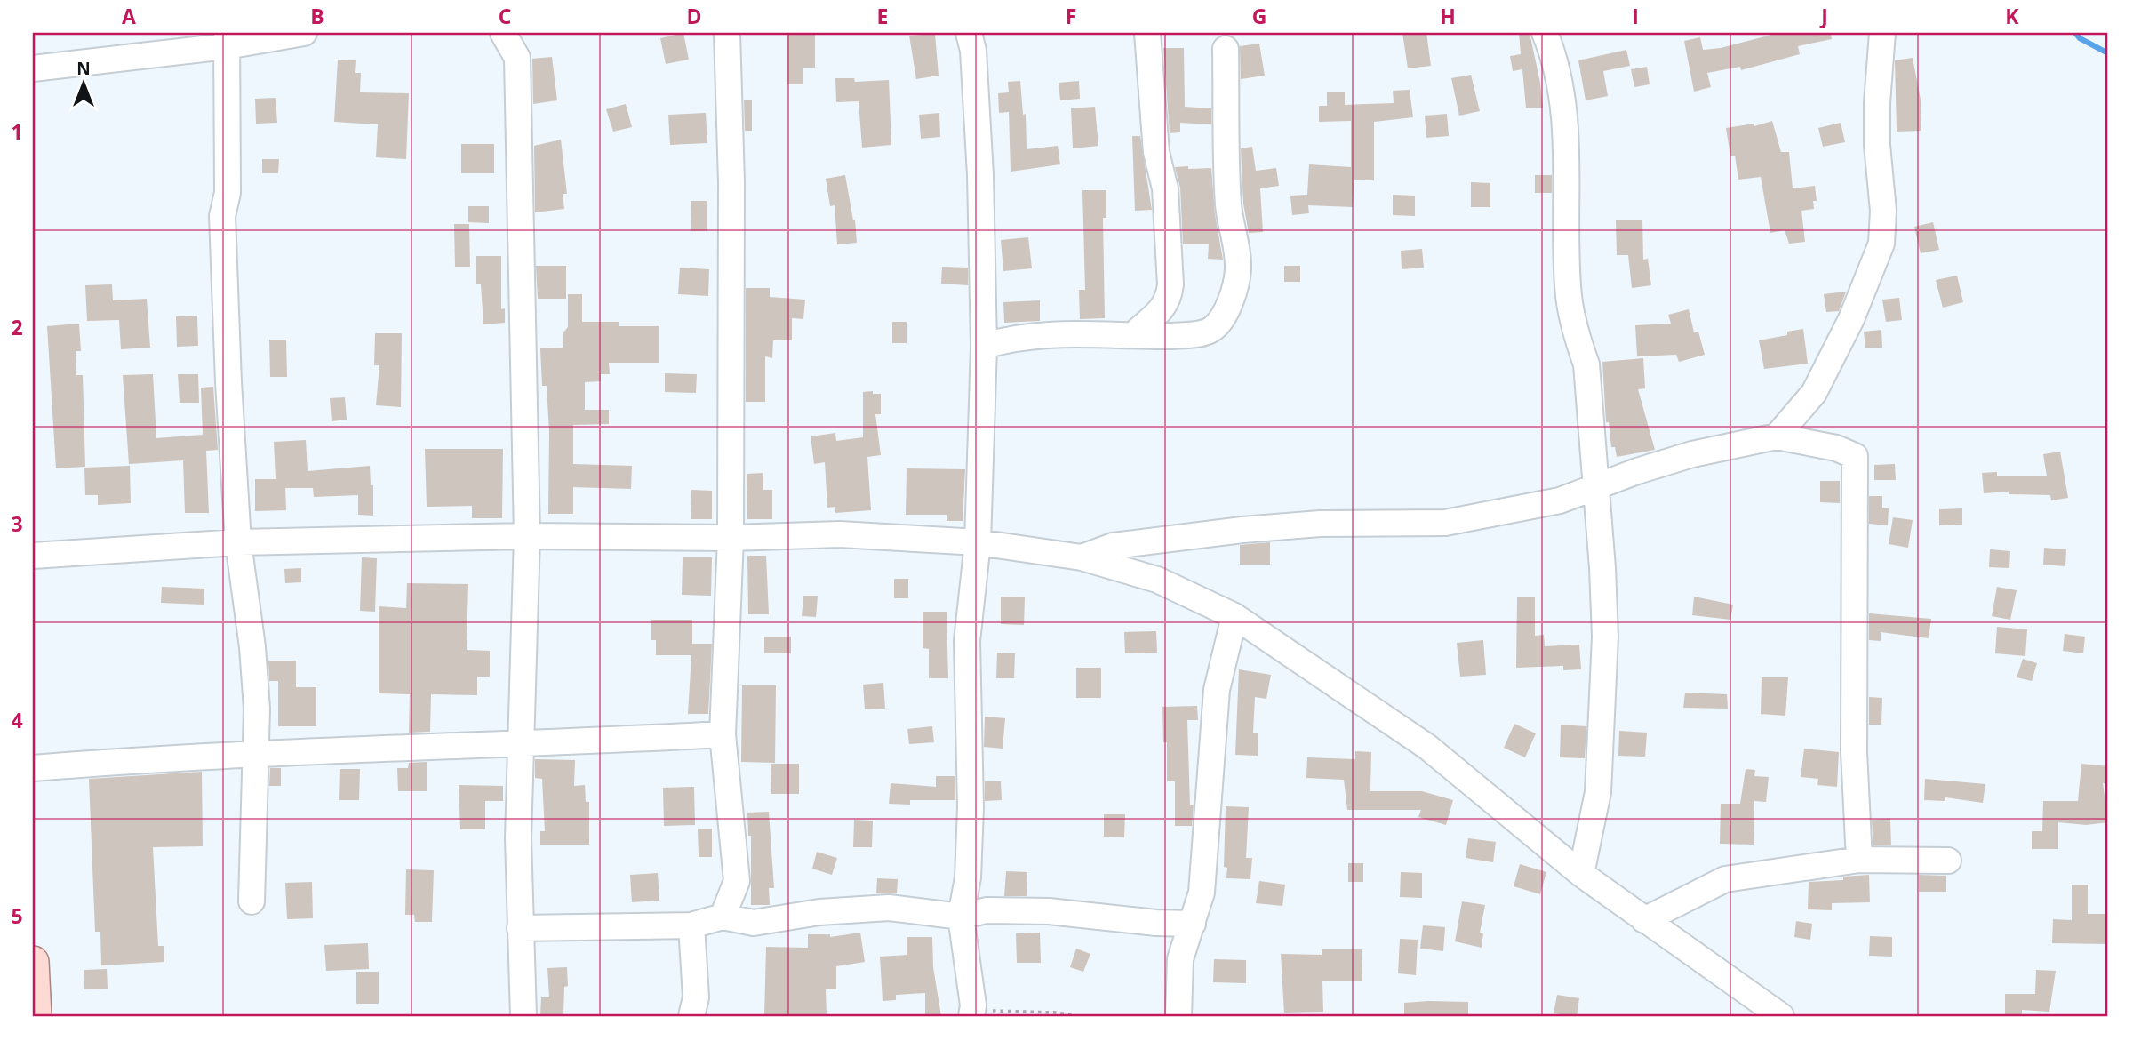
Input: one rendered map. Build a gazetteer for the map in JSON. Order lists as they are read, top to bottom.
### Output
{
  "north": "top",
  "grid": {
    "columns": [
      "A",
      "B",
      "C",
      "D",
      "E",
      "F",
      "G",
      "H",
      "I",
      "J",
      "K"
    ],
    "rows": [
      "1",
      "2",
      "3",
      "4",
      "5"
    ]
  }
}
